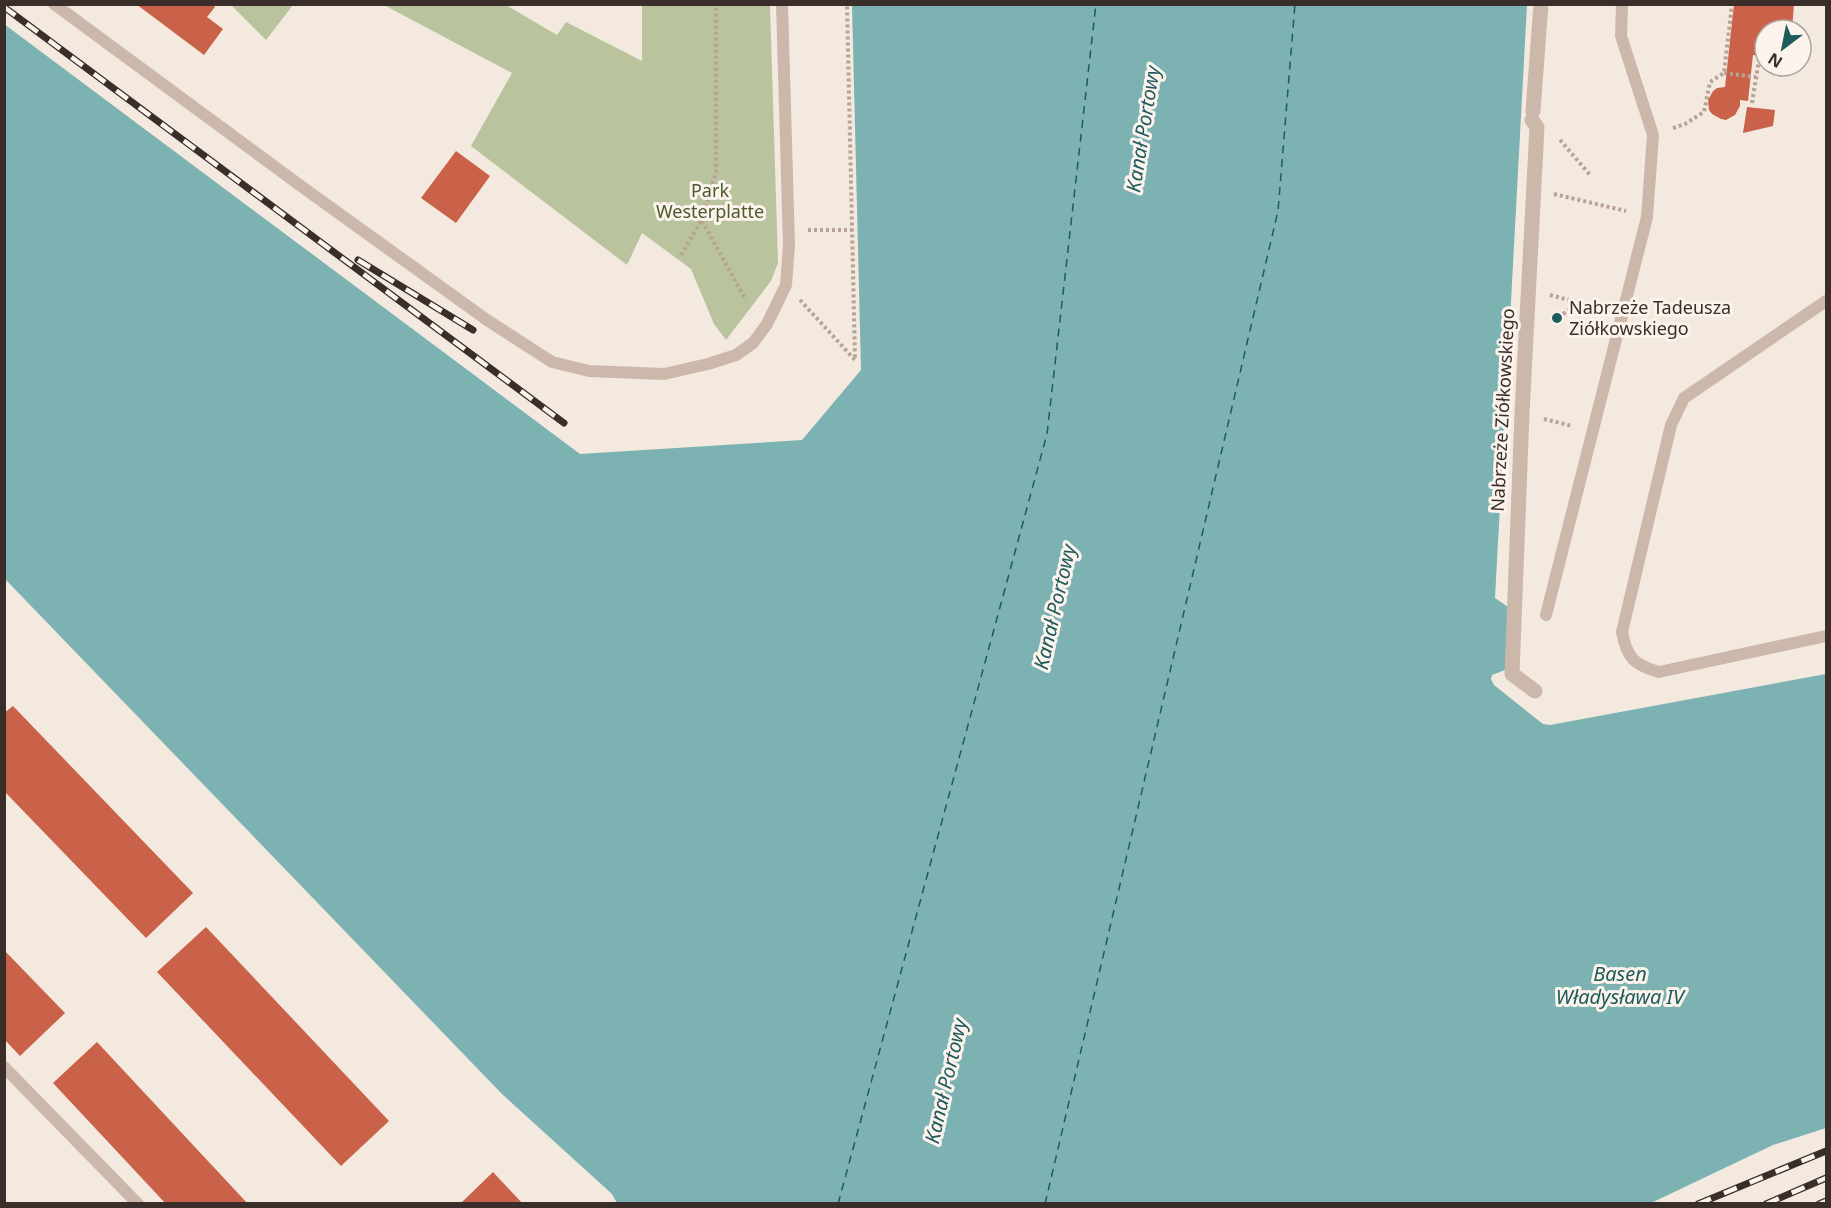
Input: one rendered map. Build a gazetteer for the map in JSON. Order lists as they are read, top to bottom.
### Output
{
  "streets": {
    "street": ["Nabrzeże Ziółkowskiego"]
  },
  "water": ["Kanał Portowy", "Basen Władysława IV"],
  "parks": ["Park Westerplatte"],
  "places": ["Nabrzeże Tadeusza Ziółkowskiego"],
  "north": "bottom left"
}
